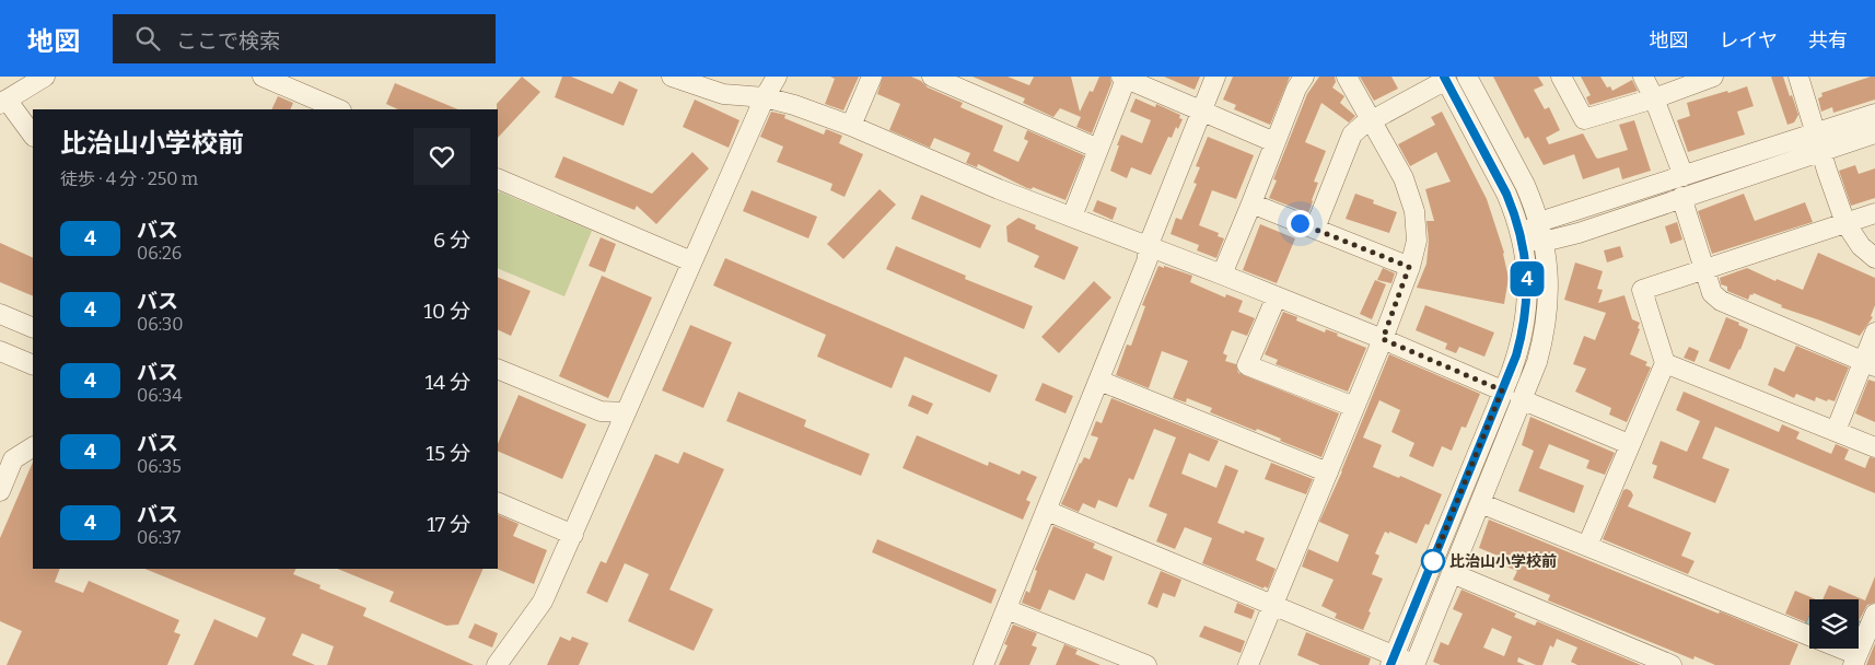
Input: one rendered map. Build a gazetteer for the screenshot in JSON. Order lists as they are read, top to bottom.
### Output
{
  "places": ["比治山小学校前"],
  "lines": ["bus line 4"],
  "page": {
    "header": "地図",
    "search": "ここで検索",
    "nav": ["地図", "レイヤ", "共有"],
    "on_map": "4",
    "heading": ["比治山小学校前", "徒歩 · 4 分 · 250 m"],
    "list": [
      {
        "mark": "4",
        "name": "バス",
        "note": "06:26",
        "value": "6 分"
      },
      {
        "mark": "4",
        "name": "バス",
        "note": "06:30",
        "value": "10 分"
      },
      {
        "mark": "4",
        "name": "バス",
        "note": "06:34",
        "value": "14 分"
      },
      {
        "mark": "4",
        "name": "バス",
        "note": "06:35",
        "value": "15 分"
      },
      {
        "mark": "4",
        "name": "バス",
        "note": "06:37",
        "value": "17 分"
      }
    ]
  }
}
